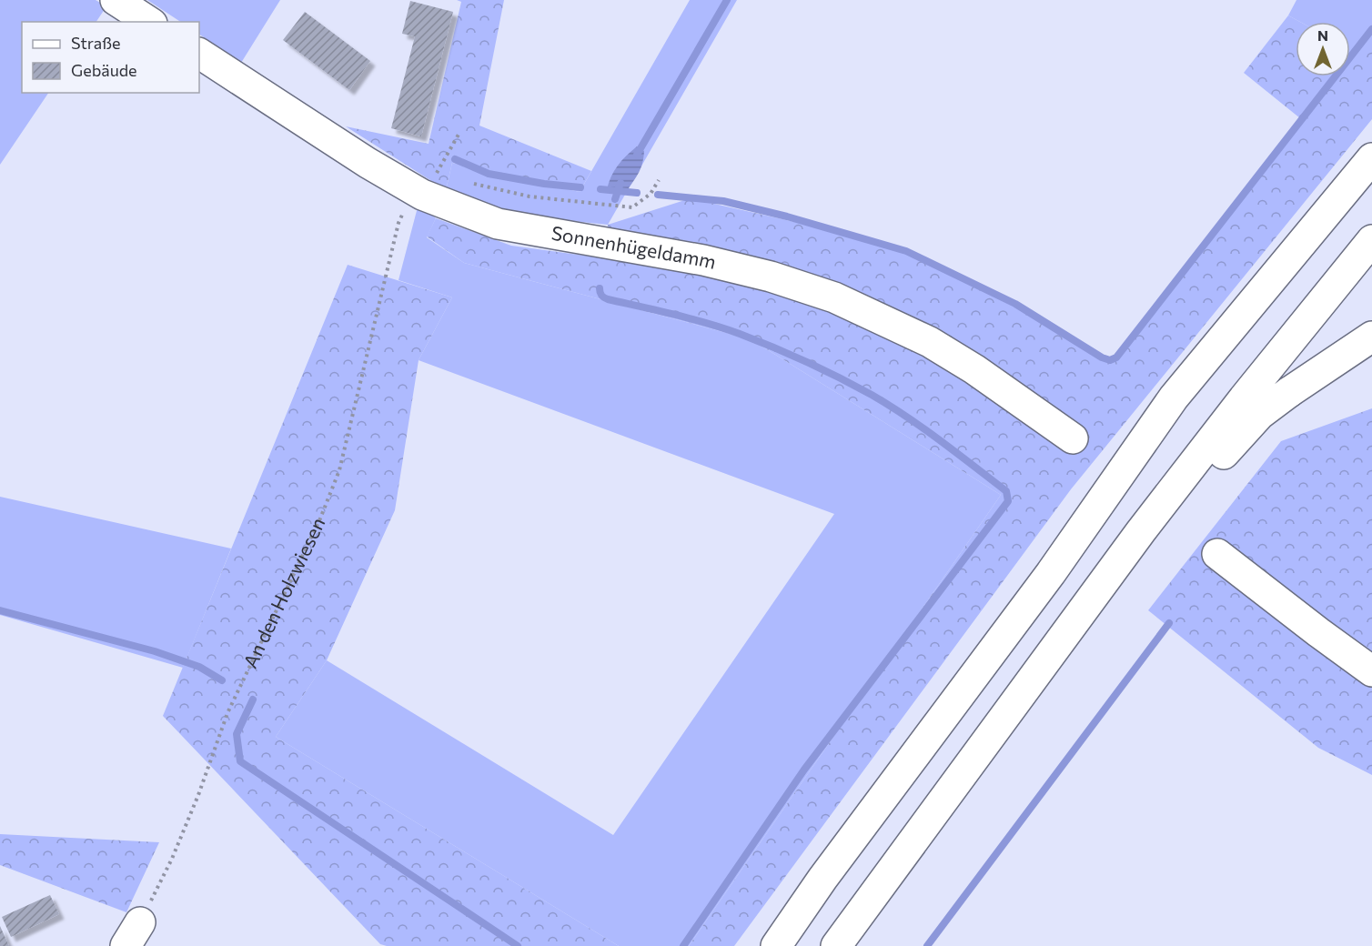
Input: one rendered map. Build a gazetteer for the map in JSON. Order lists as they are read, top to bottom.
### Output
{
  "streets": {
    "main road": ["Sonnenhügeldamm"],
    "path": ["An den Holzwiesen"]
  },
  "legend": ["Straße", "Gebäude"],
  "north": "top"
}
